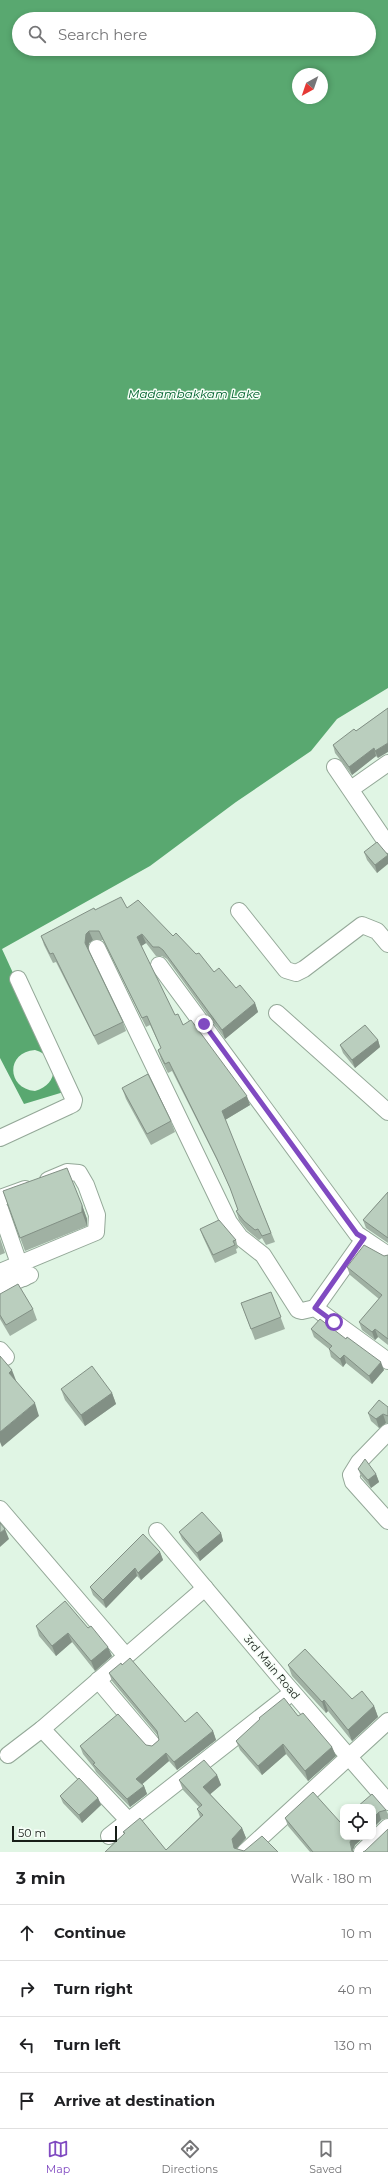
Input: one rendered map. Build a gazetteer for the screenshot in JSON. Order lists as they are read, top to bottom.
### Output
{
  "streets": {
    "street": ["3rd Main Road"]
  },
  "water": ["Madambakkam Lake"],
  "scale_bar": "50 m",
  "north": "bottom left",
  "page": {
    "search": "Search here",
    "scale": "50 m",
    "heading": ["3 min", "Walk · 180 m"],
    "list": [
      ["Continue", "10 m"],
      ["Turn right", "40 m"],
      ["Turn left", "130 m"],
      "Arrive at destination"
    ],
    "nav": ["Map", "Directions", "Saved"]
  }
}
